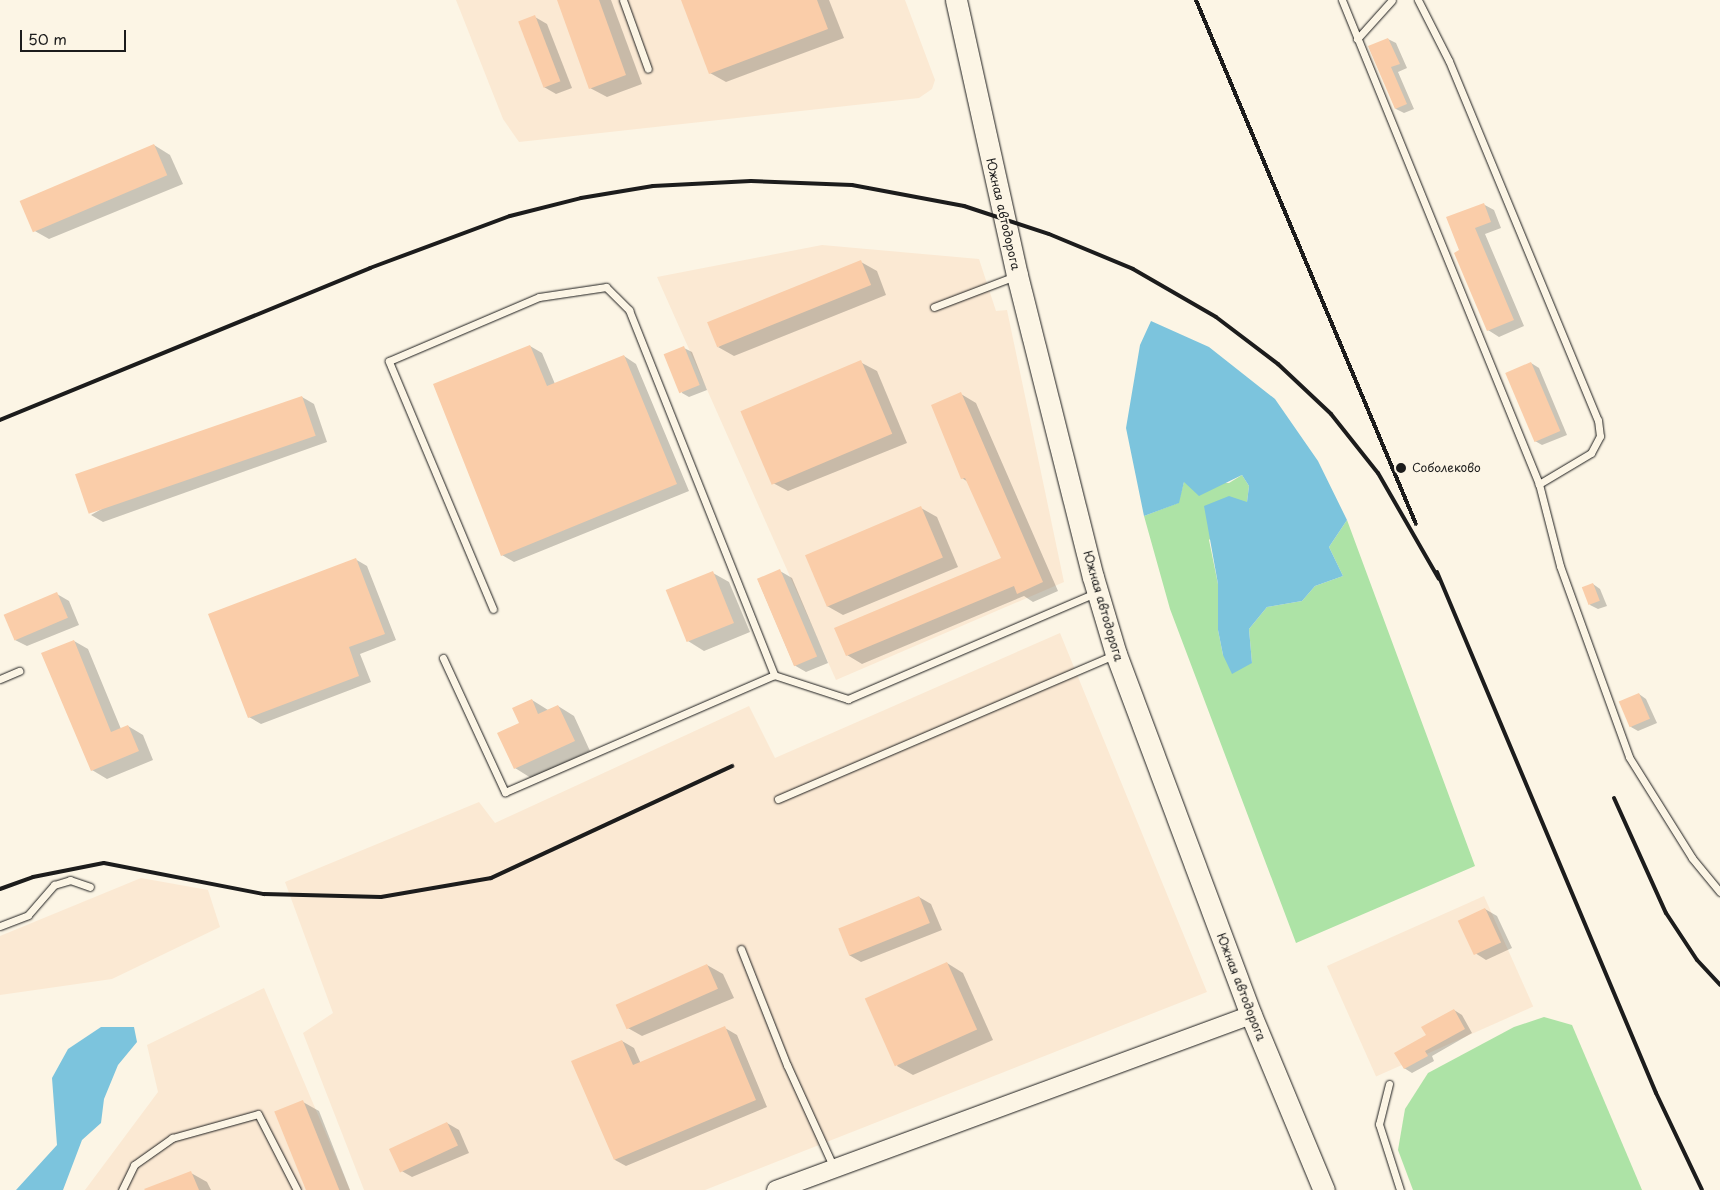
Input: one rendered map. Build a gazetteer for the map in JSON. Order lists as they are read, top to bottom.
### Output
{
  "streets": {
    "main road": ["Южная автодорога"]
  },
  "places": ["Соболеково"],
  "scale_bar": "50 m"
}
